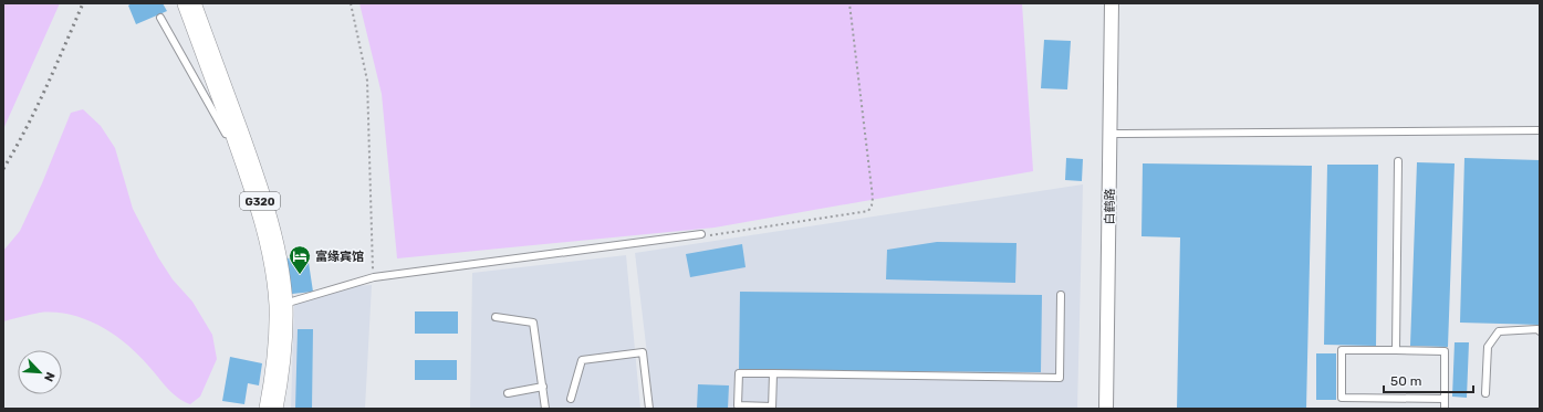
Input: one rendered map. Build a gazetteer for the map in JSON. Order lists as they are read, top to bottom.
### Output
{
  "streets": {
    "highway": ["G320"],
    "street": ["白鹤路"]
  },
  "places": {
    "hotel": ["富缘宾馆"]
  },
  "scale_bar": "50 m",
  "north": "bottom right"
}
